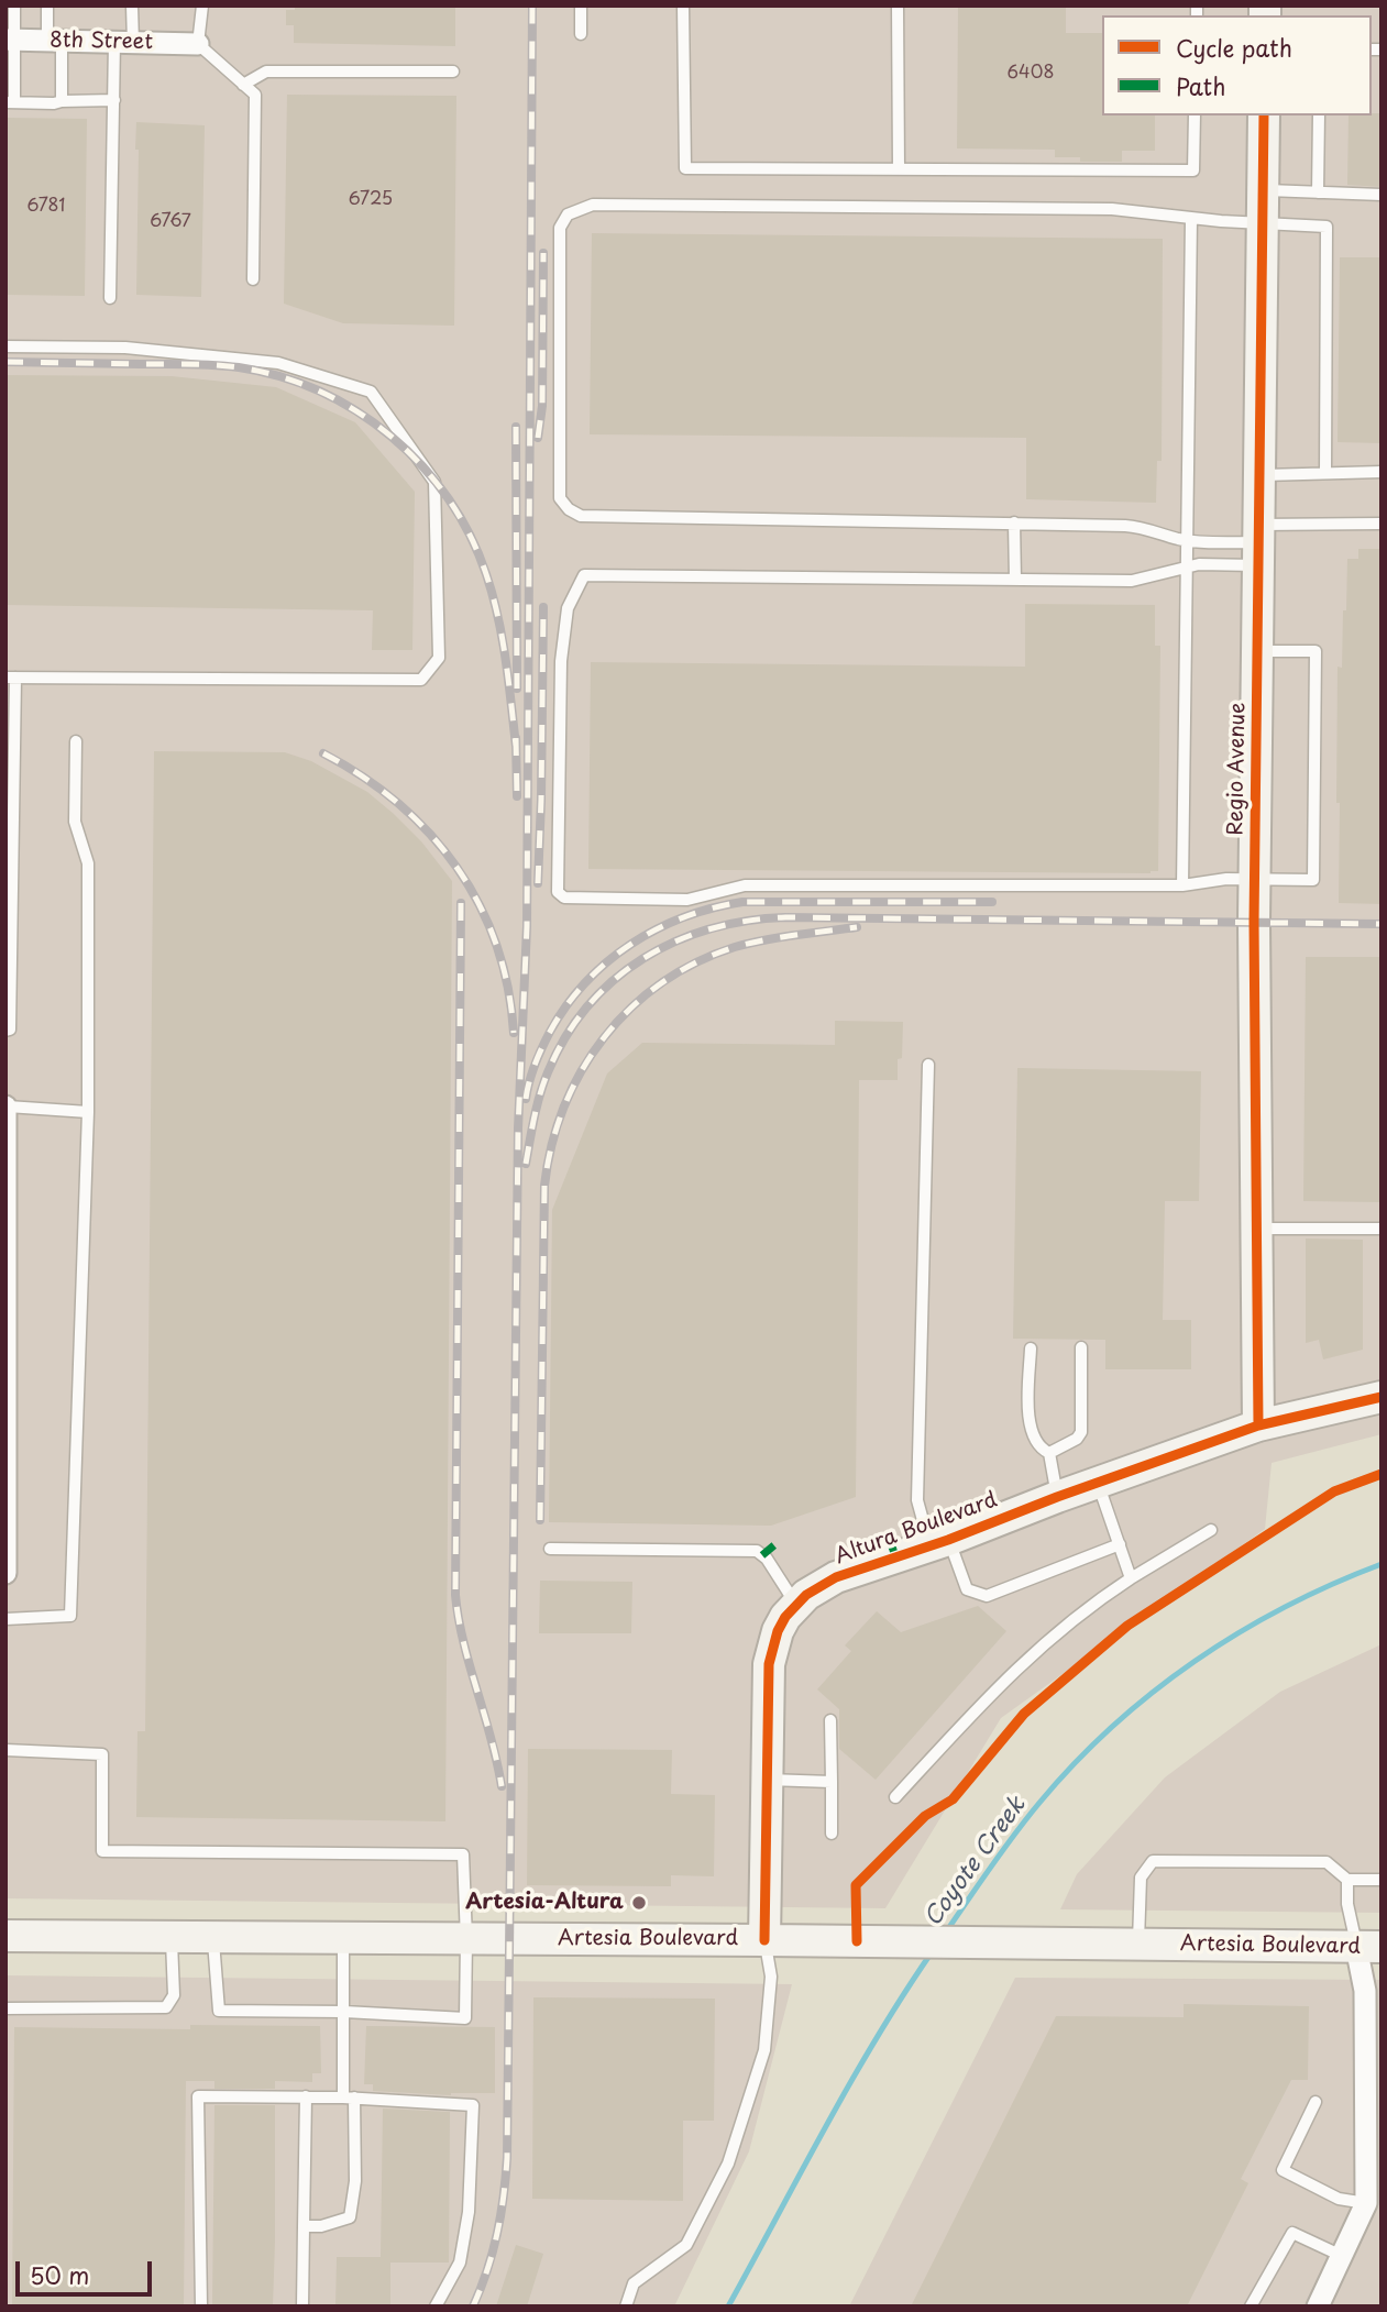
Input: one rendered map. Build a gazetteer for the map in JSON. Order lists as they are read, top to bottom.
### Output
{
  "streets": {
    "street": [
      "8th Street",
      "Regio Avenue",
      "Altura Boulevard",
      "Artesia Boulevard"
    ]
  },
  "crossings": [
    ["Regio Avenue", "Altura Boulevard"],
    ["Altura Boulevard", "Artesia Boulevard"]
  ],
  "water": ["Coyote Creek"],
  "places": ["Artesia-Altura"],
  "house_numbers": [
    "6408",
    "6725",
    "6781",
    "6767"
  ],
  "legend": ["Cycle path", "Path"],
  "scale_bar": "50 m"
}
